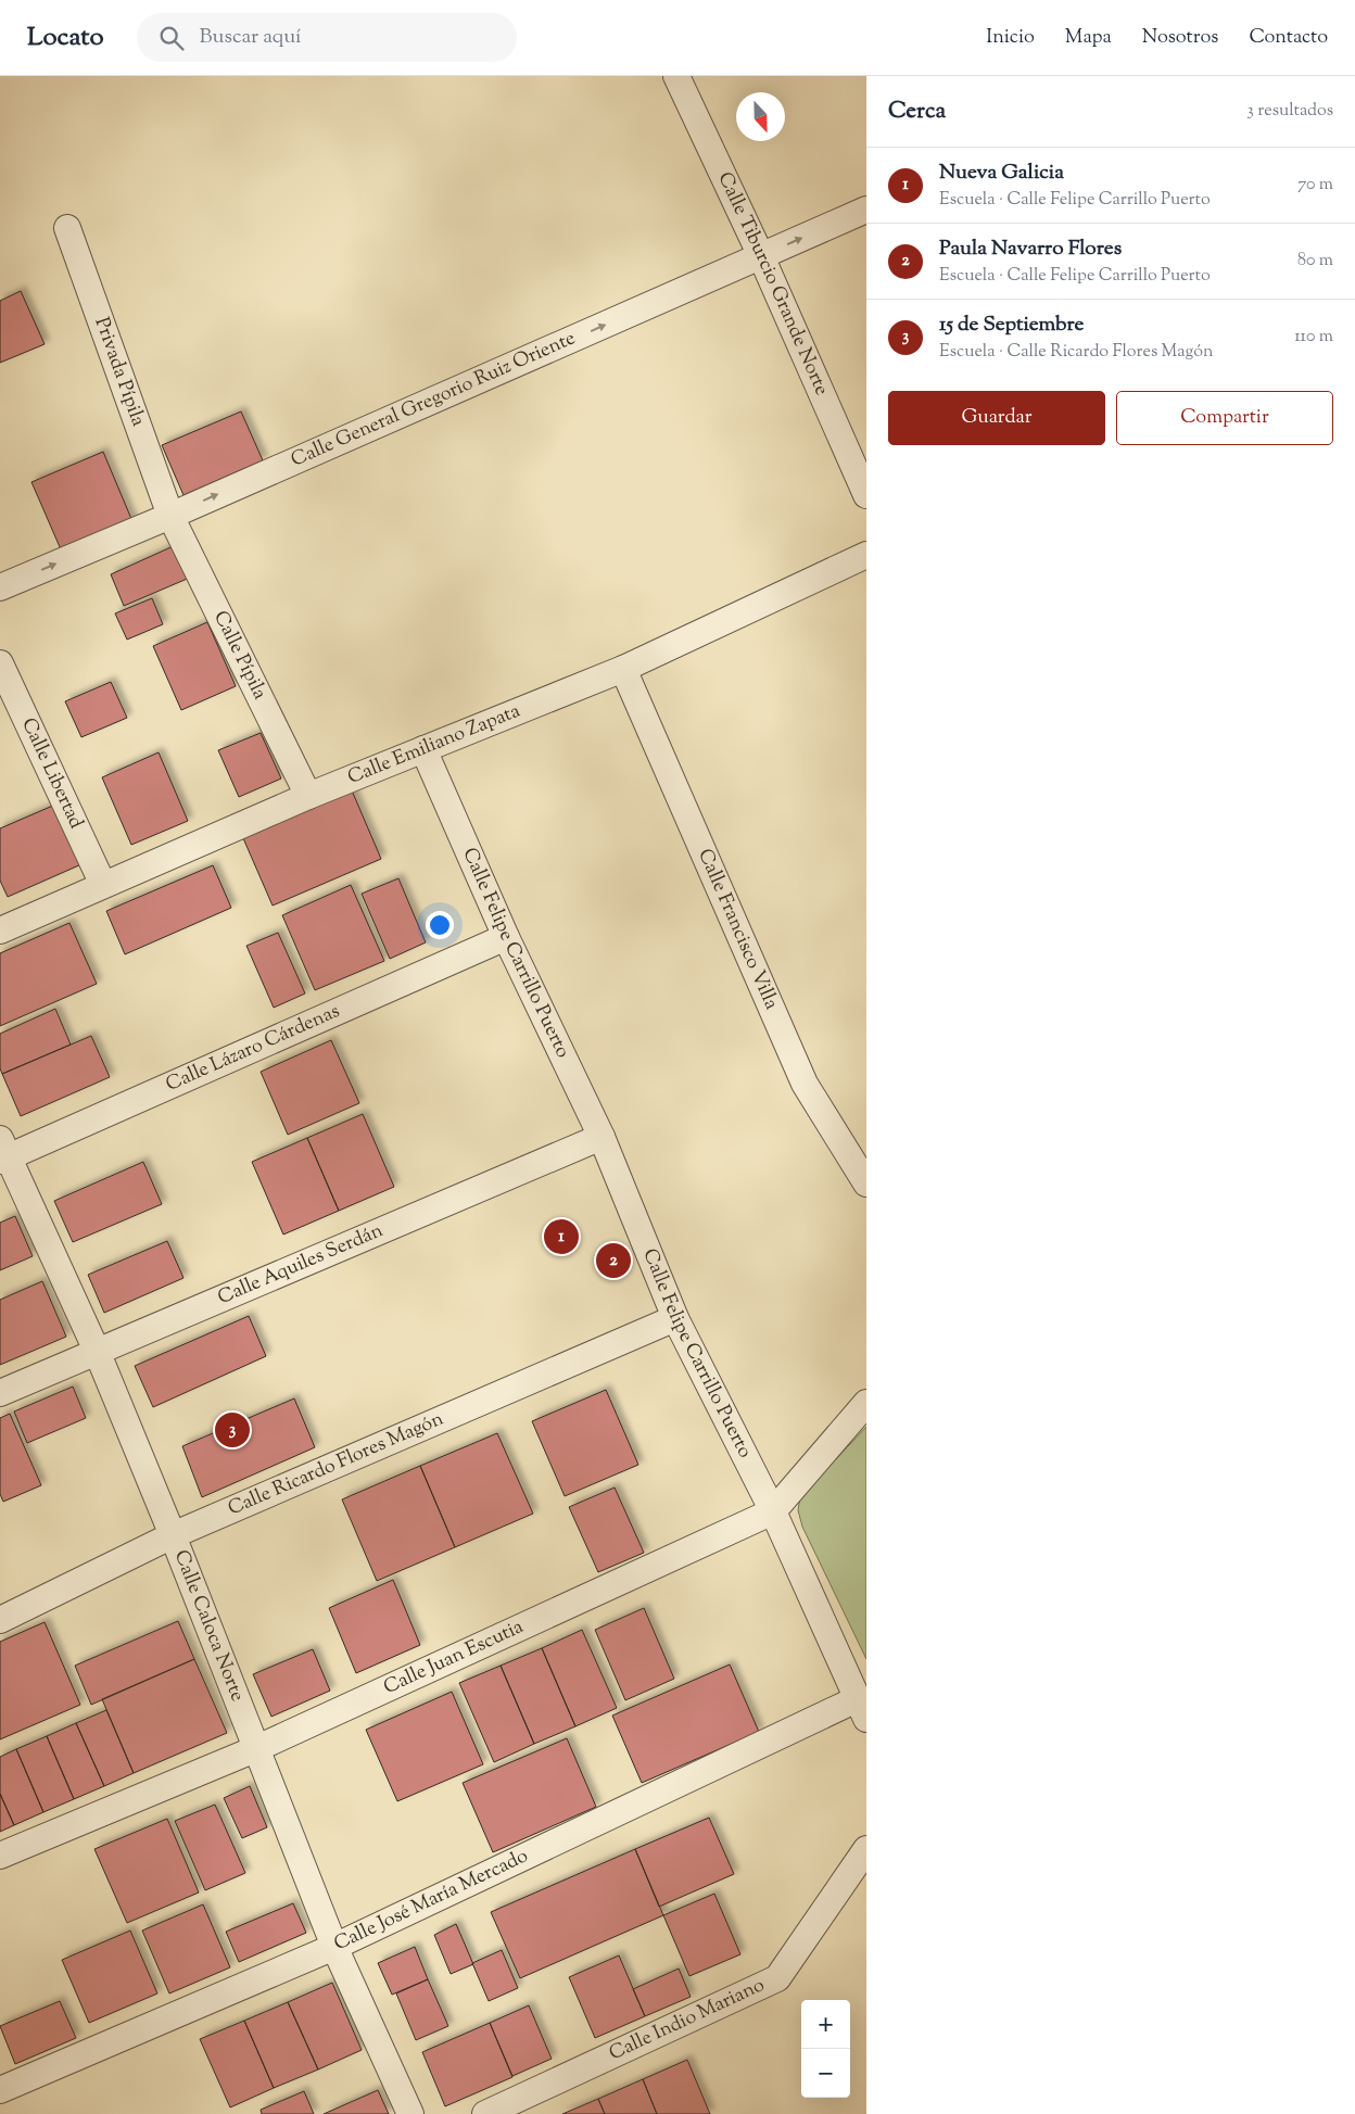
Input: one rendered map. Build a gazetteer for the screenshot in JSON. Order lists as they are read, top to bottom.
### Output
{
  "streets": {
    "street": [
      "Calle Tiburcio Grande Norte",
      "Privada Pípila",
      "Calle General Gregorio Ruiz Oriente",
      "Calle Pípila",
      "Calle Emiliano Zapata",
      "Calle Libertad",
      "Calle Francisco Villa",
      "Calle Felipe Carrillo Puerto",
      "Calle Lázaro Cárdenas",
      "Calle Aquiles Serdán",
      "Calle Ricardo Flores Magón",
      "Calle Caloca Norte",
      "Calle Juan Escutia",
      "Calle José María Mercado",
      "Calle Indio Mariano"
    ]
  },
  "crossings": [
    ["Calle Tiburcio Grande Norte", "Calle General Gregorio Ruiz Oriente"],
    ["Privada Pípila", "Calle General Gregorio Ruiz Oriente"],
    ["Privada Pípila", "Calle Pípila"],
    ["Calle General Gregorio Ruiz Oriente", "Calle Pípila"],
    ["Calle Pípila", "Calle Emiliano Zapata"],
    ["Calle Emiliano Zapata", "Calle Libertad"],
    ["Calle Emiliano Zapata", "Calle Francisco Villa"],
    ["Calle Emiliano Zapata", "Calle Felipe Carrillo Puerto"],
    ["Calle Felipe Carrillo Puerto", "Calle Lázaro Cárdenas"],
    ["Calle Felipe Carrillo Puerto", "Calle Aquiles Serdán"],
    ["Calle Felipe Carrillo Puerto", "Calle Ricardo Flores Magón"],
    ["Calle Felipe Carrillo Puerto", "Calle Juan Escutia"],
    ["Calle Felipe Carrillo Puerto", "Calle José María Mercado"],
    ["Calle Lázaro Cárdenas", "Calle Caloca Norte"],
    ["Calle Aquiles Serdán", "Calle Caloca Norte"],
    ["Calle Ricardo Flores Magón", "Calle Caloca Norte"],
    ["Calle Caloca Norte", "Calle Juan Escutia"],
    ["Calle Caloca Norte", "Calle José María Mercado"]
  ],
  "one_way": ["Calle General Gregorio Ruiz Oriente"],
  "north": "bottom",
  "page": {
    "header": "Locato",
    "search": "Buscar aquí",
    "nav": [
      "Inicio",
      "Mapa",
      "Nosotros",
      "Contacto"
    ],
    "heading": ["Cerca", "3 resultados"],
    "list": [
      {
        "mark": "1",
        "name": "Nueva Galicia",
        "note": "Escuela · Calle Felipe Carrillo Puerto",
        "value": "70 m"
      },
      {
        "mark": "2",
        "name": "Paula Navarro Flores",
        "note": "Escuela · Calle Felipe Carrillo Puerto",
        "value": "80 m"
      },
      {
        "mark": "3",
        "name": "15 de Septiembre",
        "note": "Escuela · Calle Ricardo Flores Magón",
        "value": "110 m"
      }
    ],
    "buttons": ["Guardar", "Compartir"],
    "pins": ["1", "2", "3"],
    "map_buttons": ["+", "−"]
  }
}
